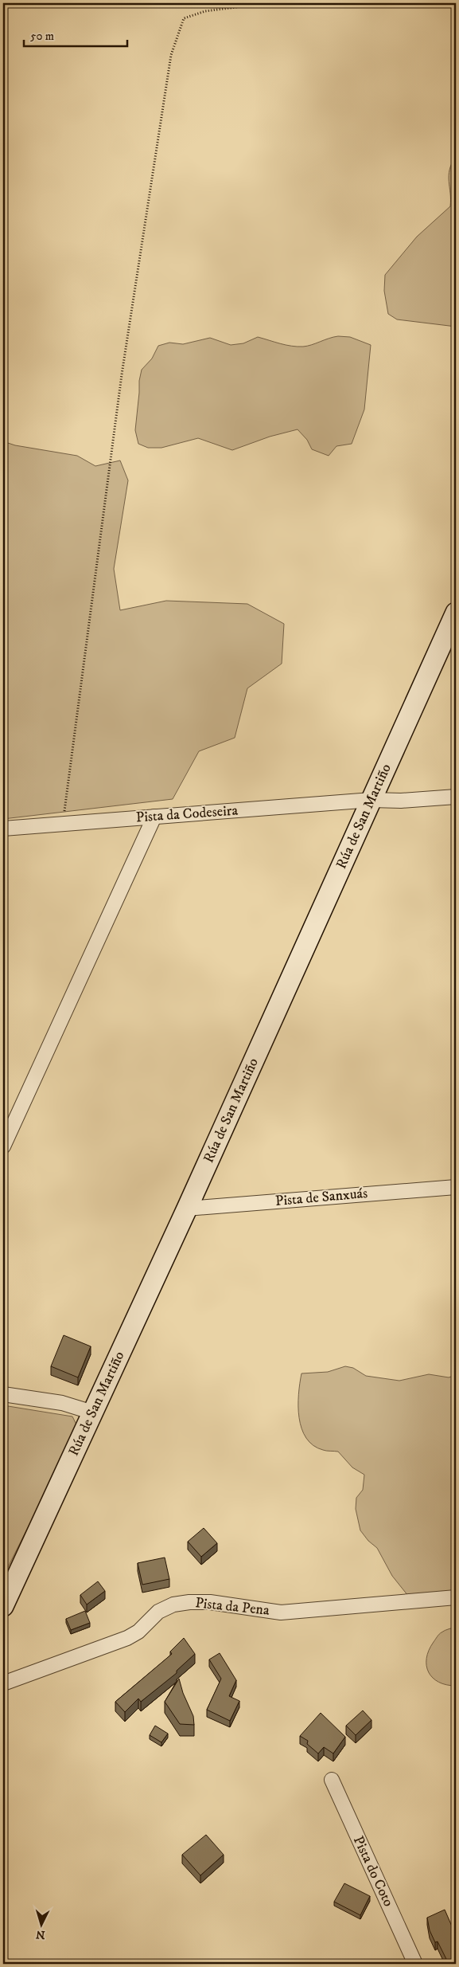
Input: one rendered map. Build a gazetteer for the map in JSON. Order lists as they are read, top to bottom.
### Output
{
  "streets": {
    "street": [
      "Pista da Codeseira",
      "Rúa de San Martiño",
      "Pista de Sanxuás",
      "Pista da Pena",
      "Pista do Coto"
    ]
  },
  "crossings": [
    ["Pista da Codeseira", "Rúa de San Martiño"],
    ["Rúa de San Martiño", "Pista de Sanxuás"]
  ],
  "scale_bar": "50 m",
  "north": "bottom"
}
